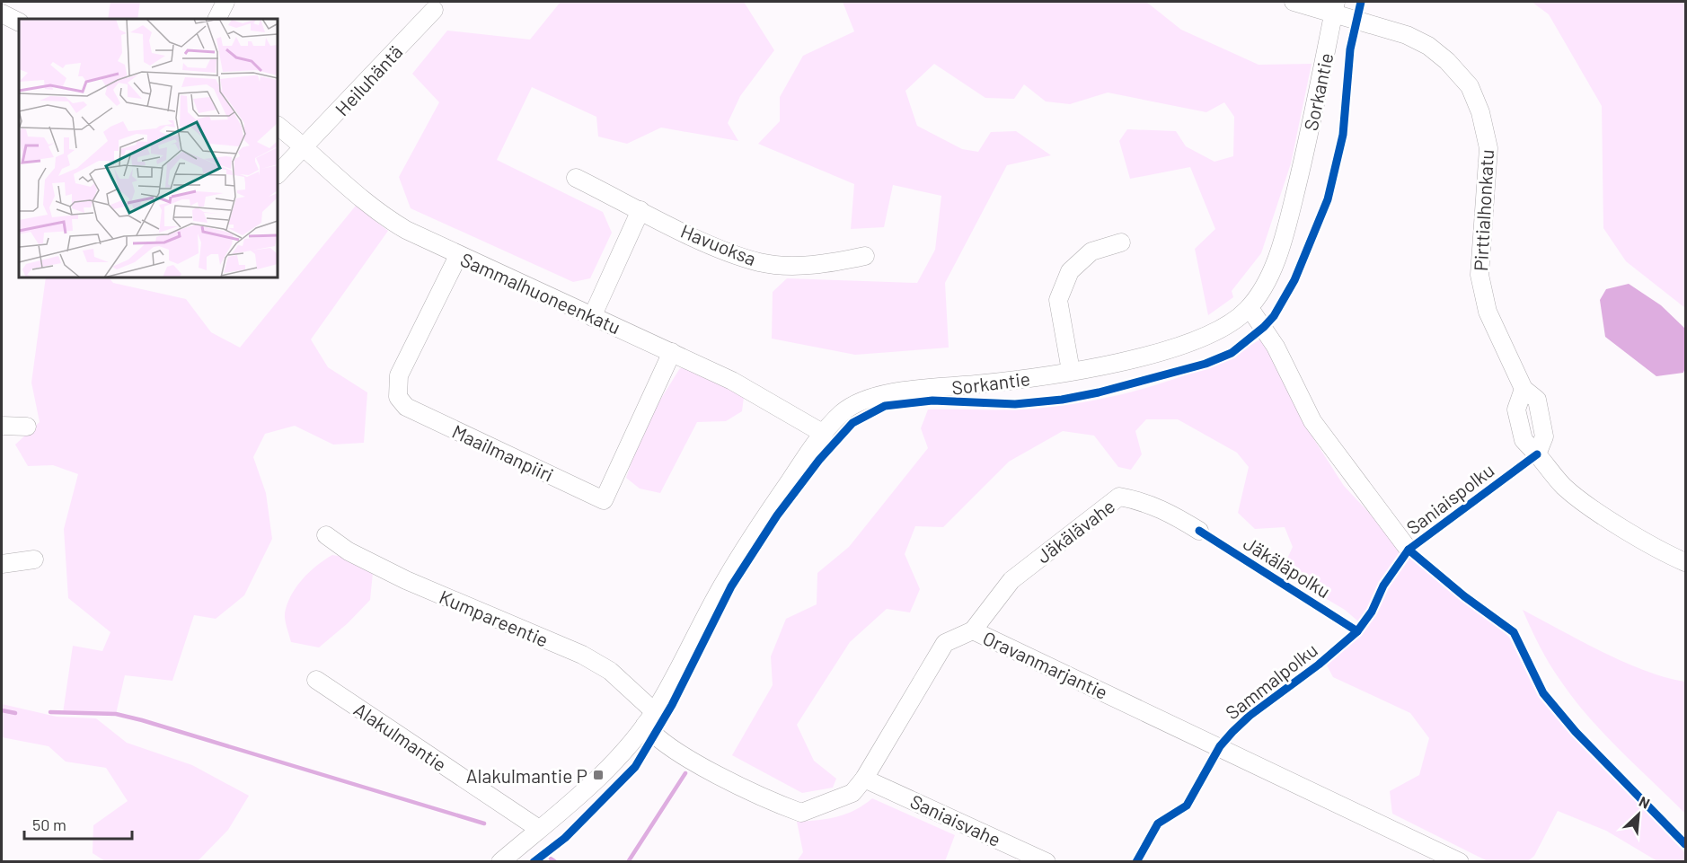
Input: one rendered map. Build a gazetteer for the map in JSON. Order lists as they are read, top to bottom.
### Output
{
  "streets": {
    "street": [
      "Heiluhäntä",
      "Sorkantie",
      "Pirttialhonkatu",
      "Havuoksa",
      "Sammalhuoneenkatu",
      "Maailmanpiiri",
      "Jäkälävahe",
      "Kumpareentie",
      "Oravanmarjantie",
      "Alakulmantie",
      "Saniaisvahe"
    ],
    "cycle path": ["Saniaispolku", "Jäkäläpolku"]
  },
  "crossings": [
    ["Heiluhäntä", "Sammalhuoneenkatu"],
    ["Sorkantie", "Pirttialhonkatu"],
    ["Sorkantie", "Sammalhuoneenkatu"],
    ["Sorkantie", "Kumpareentie"],
    ["Sorkantie", "Oravanmarjantie"],
    ["Sorkantie", "Alakulmantie"],
    ["Sammalhuoneenkatu", "Maailmanpiiri"],
    ["Jäkälävahe", "Oravanmarjantie"],
    ["Kumpareentie", "Oravanmarjantie"],
    ["Oravanmarjantie", "Saniaisvahe"]
  ],
  "places": {
    "transit": ["Alakulmantie P"]
  },
  "scale_bar": "50 m",
  "north": "top right"
}
